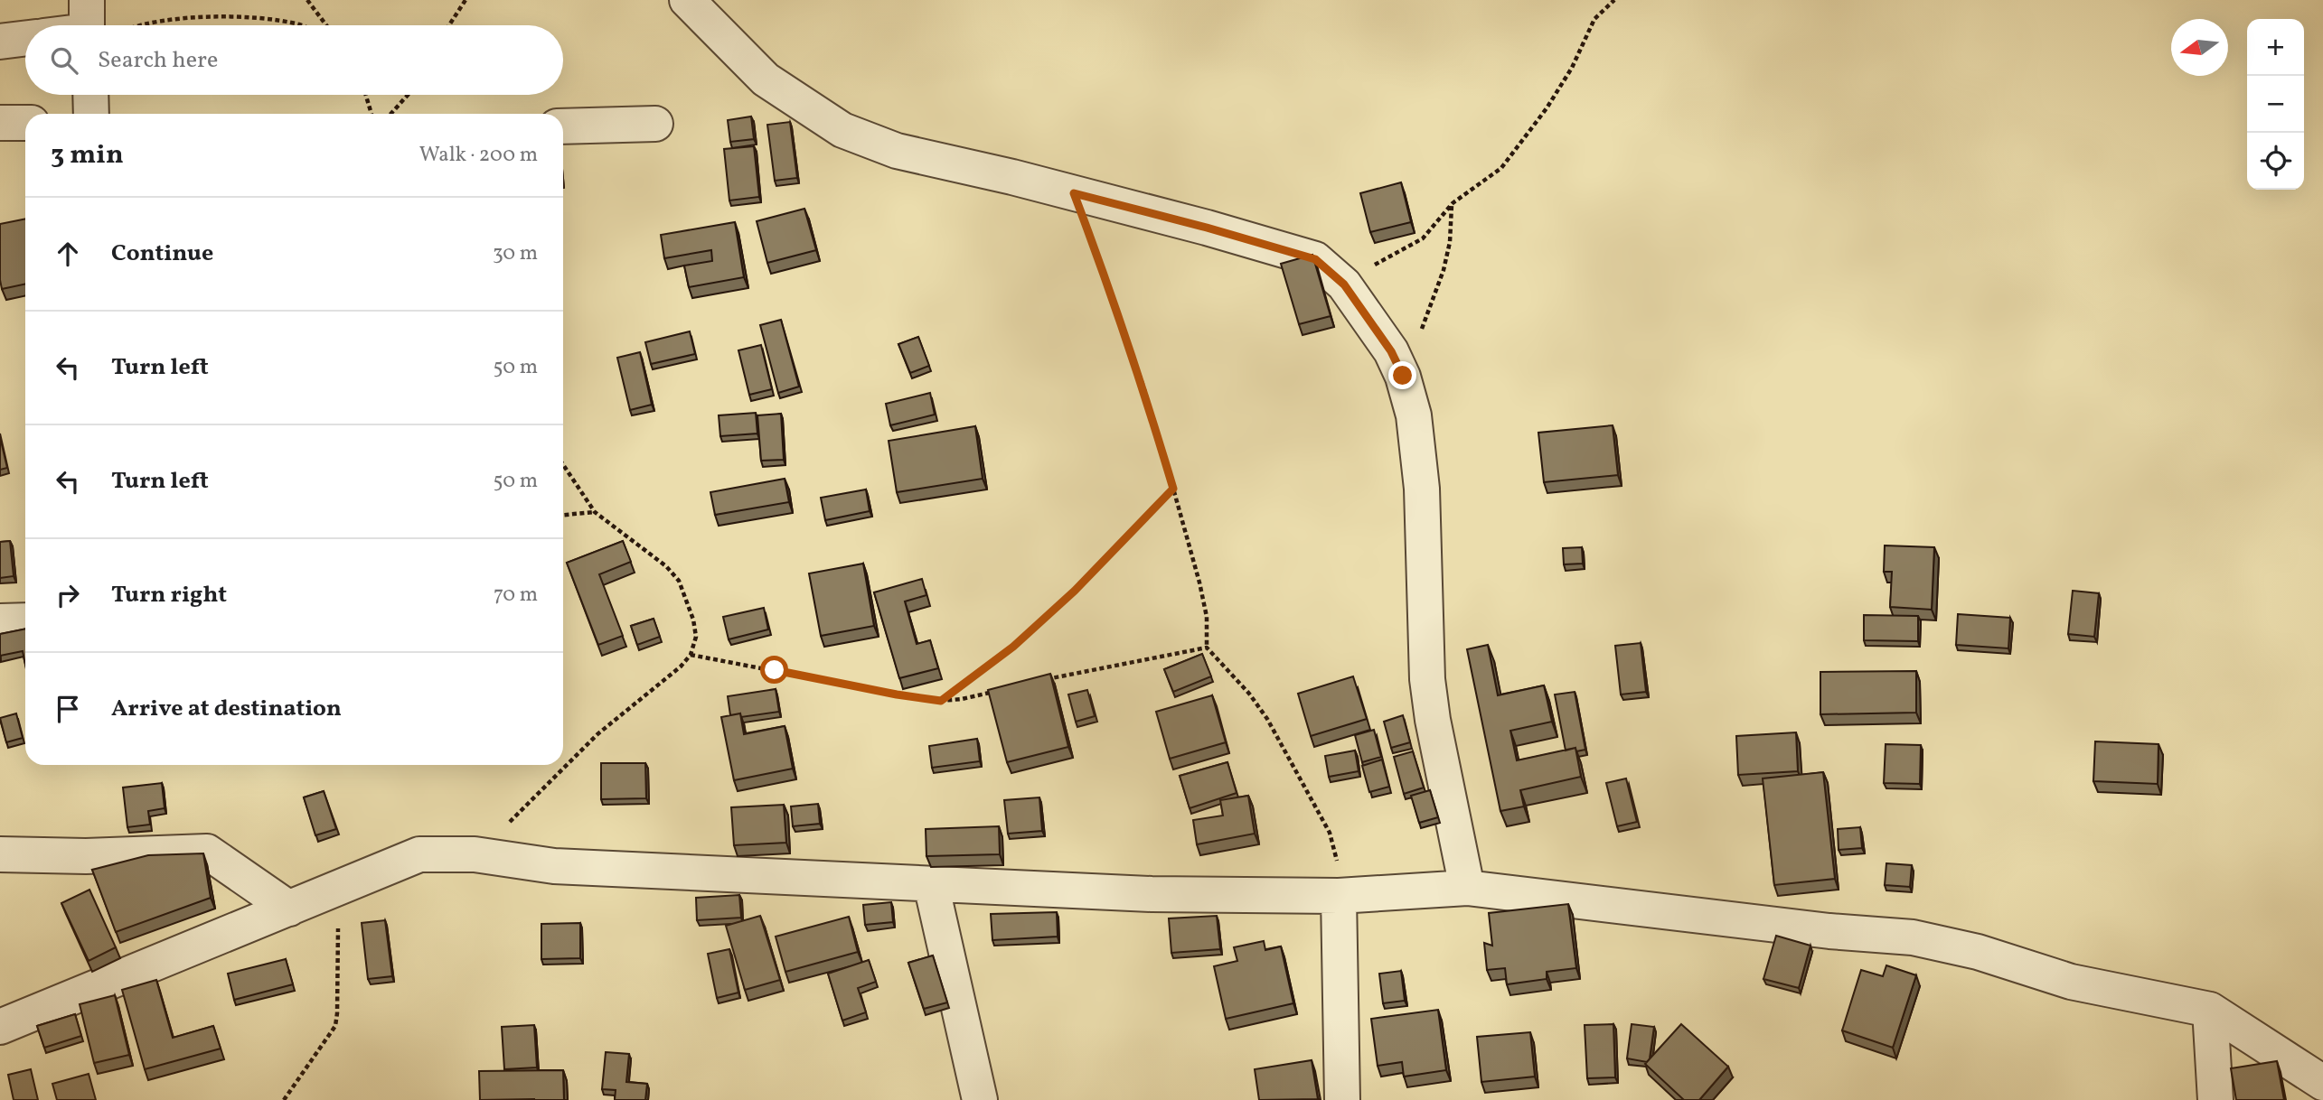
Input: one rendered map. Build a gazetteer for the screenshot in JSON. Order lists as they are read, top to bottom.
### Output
{
  "north": "left",
  "page": {
    "map_buttons": ["+", "−"],
    "search": "Search here",
    "heading": ["3 min", "Walk · 200 m"],
    "list": [
      ["Continue", "30 m"],
      ["Turn left", "50 m"],
      ["Turn left", "50 m"],
      ["Turn right", "70 m"],
      "Arrive at destination"
    ]
  }
}
